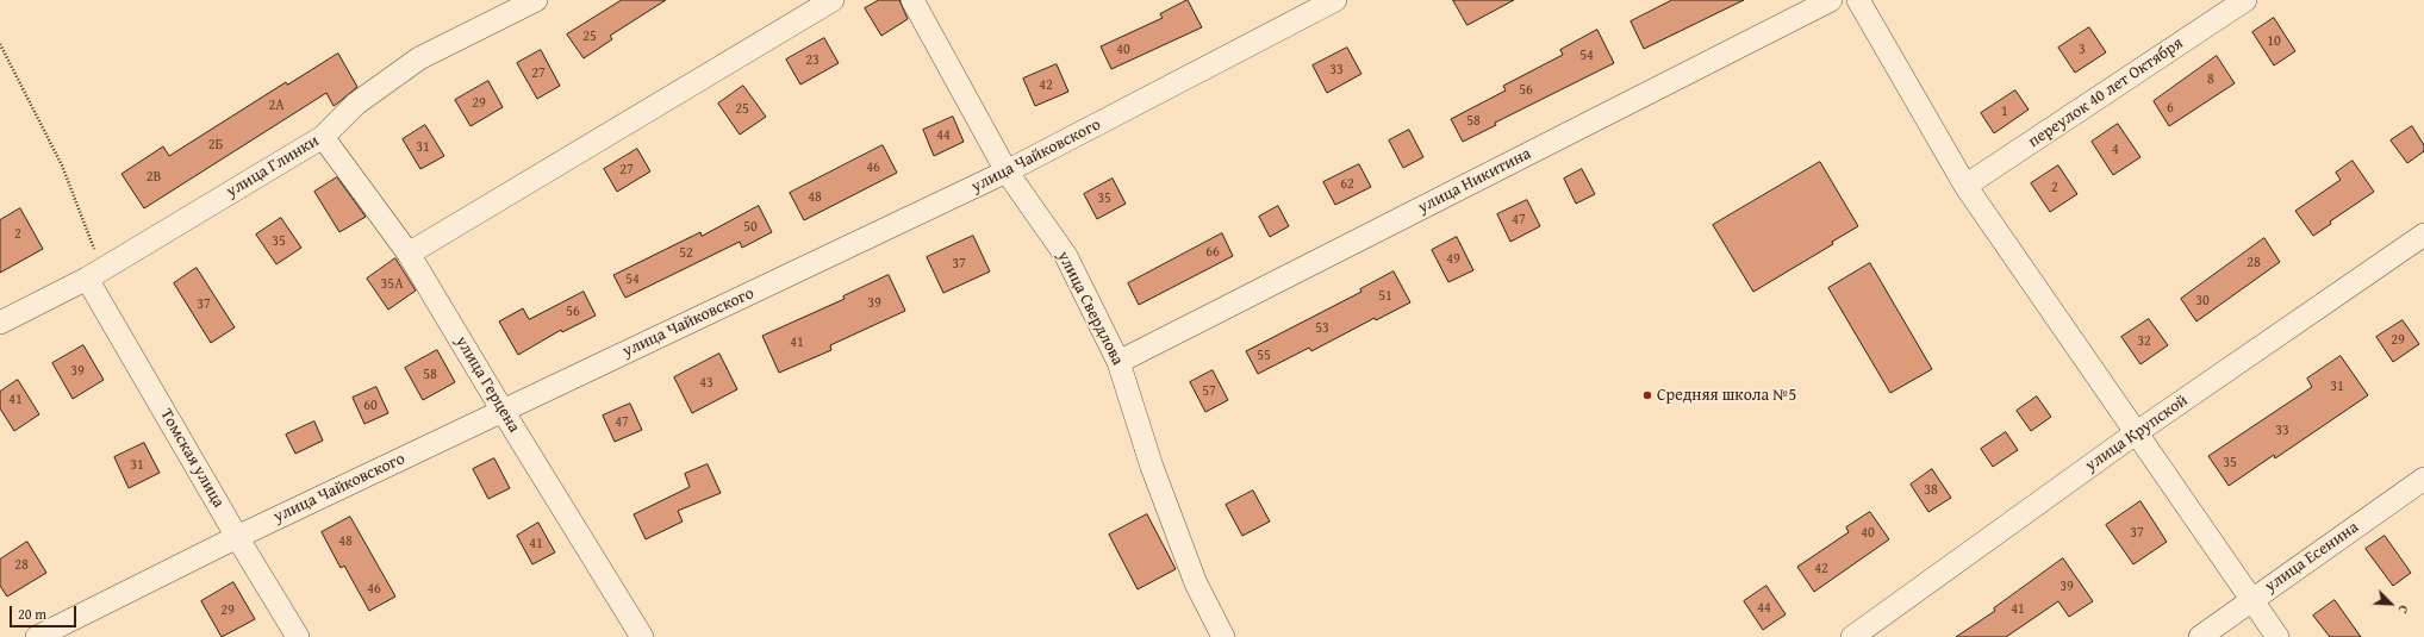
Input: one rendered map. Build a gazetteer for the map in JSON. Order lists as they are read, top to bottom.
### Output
{
  "streets": {
    "street": [
      "переулок 40 лет Октября",
      "улица Чайковского",
      "улица Глинки",
      "улица Никитина",
      "улица Свердлова",
      "улица Герцена",
      "улица Крупской",
      "Томская улица",
      "улица Есенина"
    ]
  },
  "crossings": [
    ["улица Чайковского", "улица Свердлова"],
    ["улица Чайковского", "улица Герцена"],
    ["улица Чайковского", "Томская улица"],
    ["улица Глинки", "улица Герцена"],
    ["улица Глинки", "Томская улица"],
    ["улица Никитина", "улица Свердлова"]
  ],
  "places": ["Средняя школа №5"],
  "house_numbers": [
    "25",
    "10",
    "40",
    "3",
    "54",
    "23",
    "33",
    "27",
    "8",
    "42",
    "56",
    "29",
    "2А",
    "6",
    "25",
    "1",
    "58",
    "44",
    "2Б",
    "31",
    "4",
    "46",
    "27",
    "2В",
    "62",
    "2",
    "48",
    "35",
    "47",
    "50",
    "2",
    "35",
    "66",
    "52",
    "49",
    "28",
    "37",
    "54",
    "35А",
    "51",
    "30",
    "39",
    "37",
    "56",
    "53",
    "29",
    "32",
    "41",
    "55",
    "39",
    "58",
    "43",
    "31",
    "57",
    "41",
    "60",
    "47",
    "33",
    "35",
    "31",
    "38",
    "40",
    "37",
    "48",
    "41",
    "28",
    "42",
    "39",
    "46",
    "44",
    "41",
    "29"
  ],
  "scale_bar": "20 m",
  "north": "bottom right"
}
